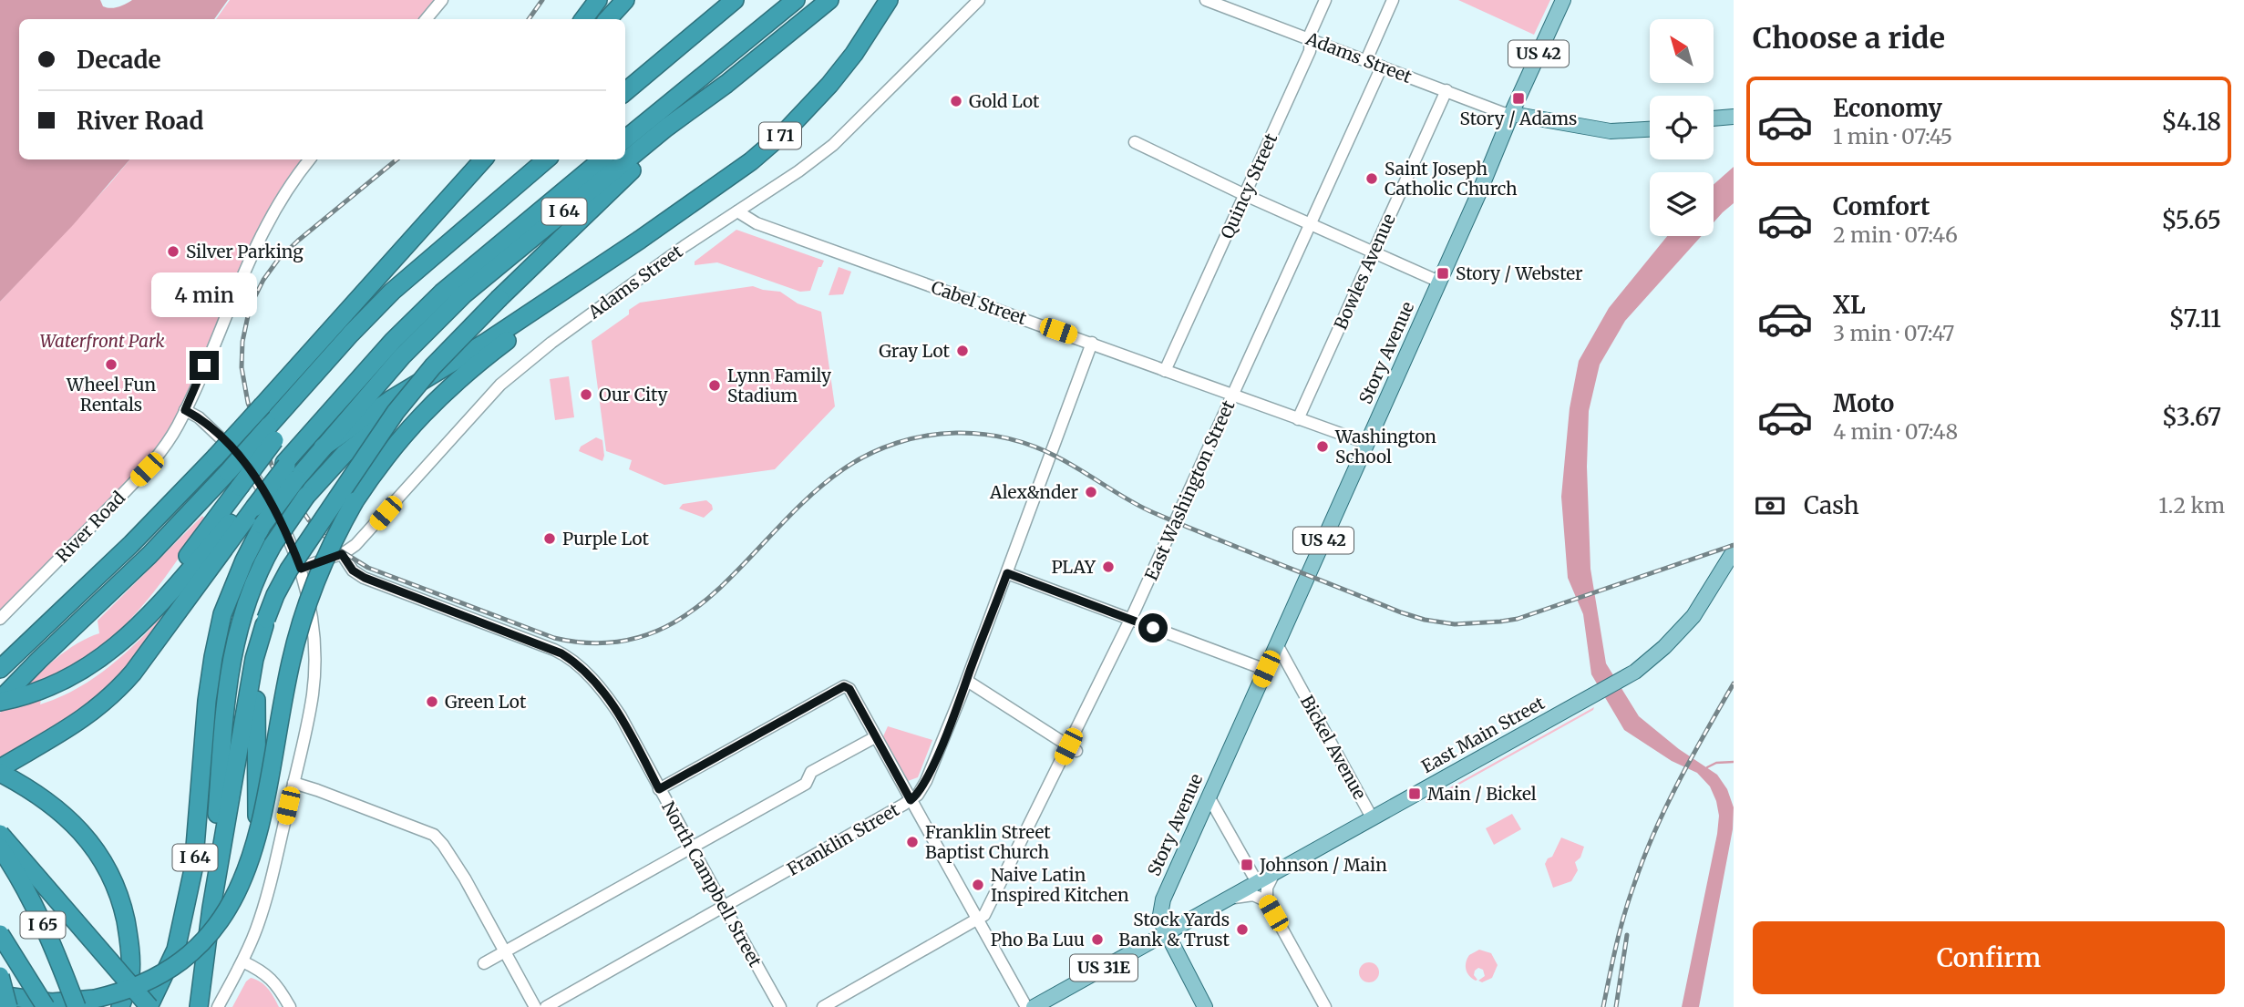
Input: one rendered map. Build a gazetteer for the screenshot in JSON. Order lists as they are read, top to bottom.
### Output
{
  "streets": {
    "highway": ["I 71", "I 64", "I 65"],
    "main road": [
      "US 42",
      "Story Avenue",
      "East Main Street",
      "US 31E"
    ],
    "street": [
      "Adams Street",
      "Quincy Street",
      "Bowles Avenue",
      "Cabel Street",
      "East Washington Street",
      "River Road",
      "Bickel Avenue",
      "Franklin Street",
      "North Campbell Street"
    ]
  },
  "crossings": [
    ["Adams Street", "Quincy Street"],
    ["Adams Street", "Bowles Avenue"],
    ["Adams Street", "Cabel Street"],
    ["Adams Street", "Story Avenue"],
    ["Adams Street", "East Washington Street"],
    ["Adams Street", "North Campbell Street"],
    ["Quincy Street", "Cabel Street"],
    ["Bowles Avenue", "Cabel Street"],
    ["Cabel Street", "Story Avenue"],
    ["Cabel Street", "East Washington Street"],
    ["Cabel Street", "Franklin Street"],
    ["Story Avenue", "East Main Street"],
    ["Story Avenue", "Bickel Avenue"],
    ["Story Avenue", "US 31E"],
    ["East Main Street", "Bickel Avenue"],
    ["East Main Street", "US 31E"],
    ["Franklin Street", "North Campbell Street"]
  ],
  "parks": ["Waterfront Park"],
  "places": {
    "transit": [
      "Story / Adams",
      "Story / Webster",
      "Main / Bickel",
      "Johnson / Main"
    ],
    "other": [
      "Gold Lot",
      "Saint Joseph Catholic Church",
      "Silver Parking",
      "Gray Lot",
      "Wheel Fun Rentals",
      "Lynn Family Stadium",
      "Our City",
      "Washington School",
      "Alex&nder",
      "Purple Lot",
      "PLAY",
      "Green Lot",
      "Franklin Street Baptist Church",
      "Naive Latin Inspired Kitchen",
      "Stock Yards Bank & Trust",
      "Pho Ba Luu"
    ]
  },
  "north": "top left",
  "page": {
    "heading": "Choose a ride",
    "banner": ["Decade", "River Road"],
    "list": [
      {
        "name": "Economy",
        "note": "1 min · 07:45",
        "value": "$4.18"
      },
      {
        "name": "Comfort",
        "note": "2 min · 07:46",
        "value": "$5.65"
      },
      {
        "name": "XL",
        "note": "3 min · 07:47",
        "value": "$7.11"
      },
      {
        "name": "Moto",
        "note": "4 min · 07:48",
        "value": "$3.67"
      }
    ],
    "bubble": "4 min",
    "pay": ["Cash", "1.2 km"],
    "buttons": "Confirm"
  }
}
